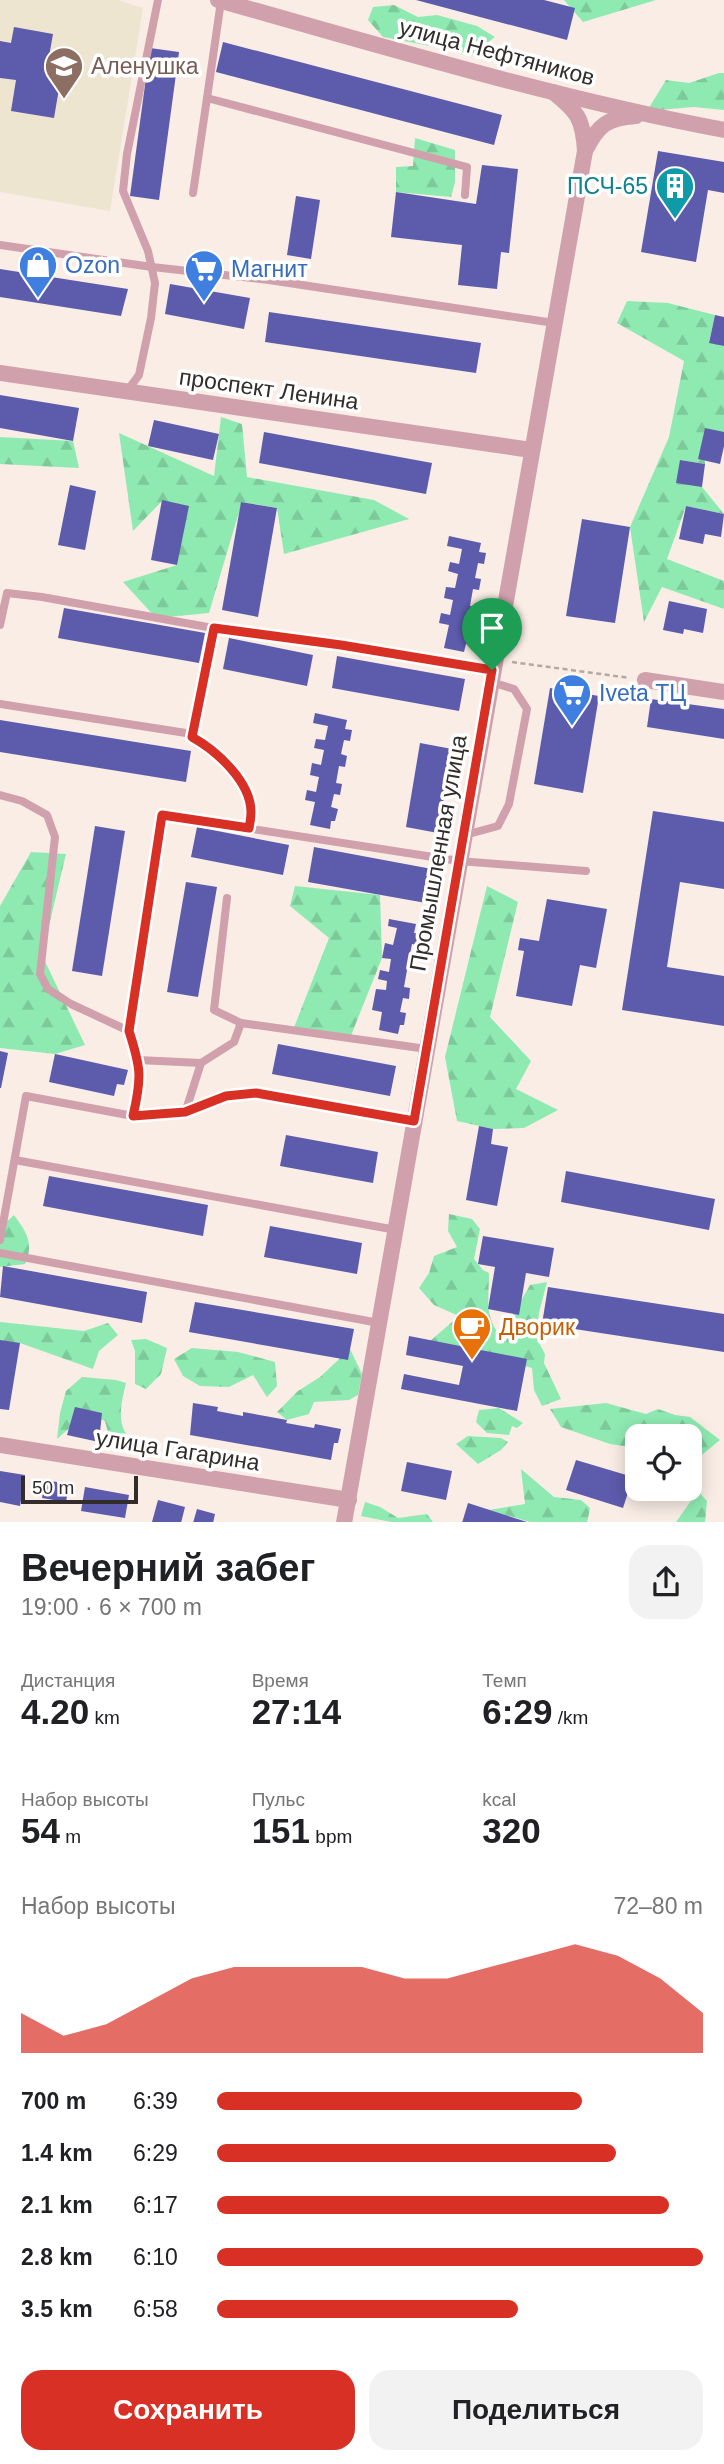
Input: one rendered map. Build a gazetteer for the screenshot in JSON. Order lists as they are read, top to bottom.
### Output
{
  "streets": {
    "street": [
      "улица Нефтяников",
      "проспект Ленина",
      "Промышленная улица",
      "улица Гагарина"
    ]
  },
  "crossings": [
    ["улица Нефтяников", "Промышленная улица"],
    ["проспект Ленина", "Промышленная улица"],
    ["Промышленная улица", "улица Гагарина"]
  ],
  "places": {
    "school or university": ["Аленушка"],
    "building": ["ПСЧ-65"],
    "shop": ["Ozon"],
    "supermarket": ["Магнит", "Iveta ТЦ"],
    "cafe": ["Дворик"]
  },
  "scale_bar": "50 m",
  "page": {
    "scale": "50 m",
    "heading": ["Вечерний забег", "19:00 · 6 × 700 m"],
    "stats": [
      ["Дистанция", "4.20 km"],
      ["Время", "27:14"],
      ["Темп", "6:29 /km"],
      ["Набор высоты", "54 m"],
      ["Пульс", "151 bpm"],
      ["kcal", "320"]
    ],
    "chart": ["Набор высоты", "72–80 m"],
    "list": [
      {
        "name": "700 m",
        "note": "6:39"
      },
      {
        "name": "1.4 km",
        "note": "6:29"
      },
      {
        "name": "2.1 km",
        "note": "6:17"
      },
      {
        "name": "2.8 km",
        "note": "6:10"
      },
      {
        "name": "3.5 km",
        "note": "6:58"
      }
    ],
    "buttons": ["Сохранить", "Поделиться"]
  }
}
